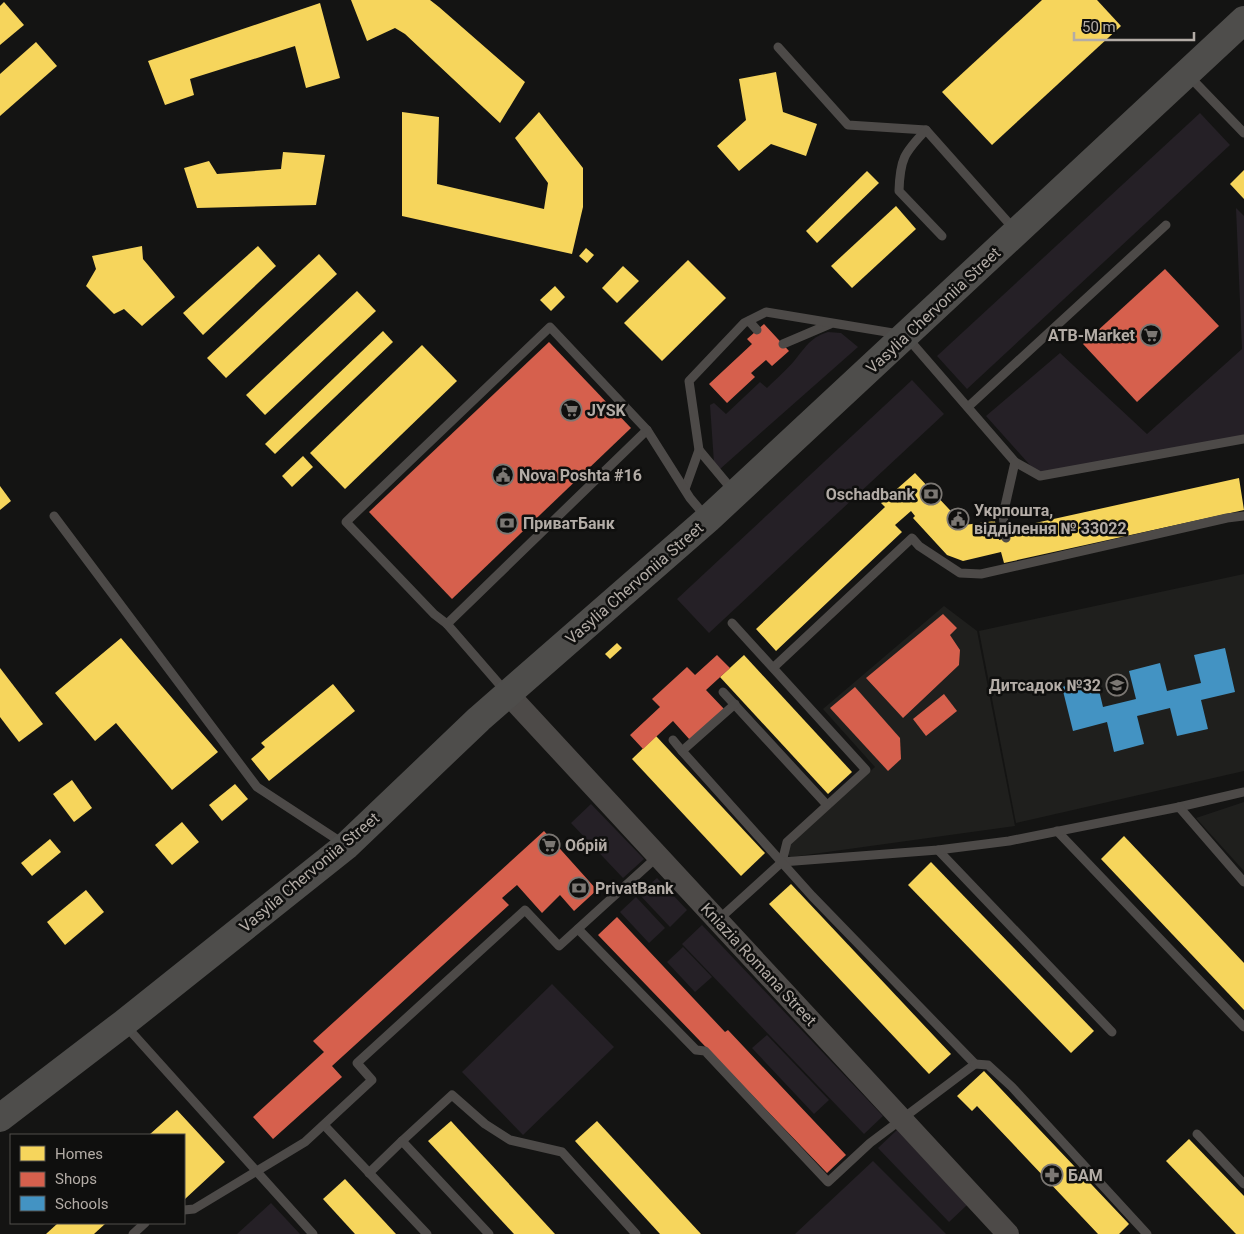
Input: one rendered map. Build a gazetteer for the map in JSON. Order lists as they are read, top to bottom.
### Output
{
  "streets": {
    "main road": ["Vasylia Chervoniia Street"],
    "street": ["Kniazia Romana Street"]
  },
  "crossings": [
    ["Vasylia Chervoniia Street", "Kniazia Romana Street"]
  ],
  "places": {
    "supermarket": ["ATB-Market", "JYSK", "Обрій"],
    "public building": ["Nova Poshta #16", "Укрпошта, відділення № 33022"],
    "bank": ["Oschadbank", "ПриватБанк", "PrivatBank"],
    "school or university": ["Дитсадок №32"],
    "pharmacy": ["БАМ"]
  },
  "legend": ["Homes", "Shops", "Schools"],
  "scale_bar": "50 m"
}
